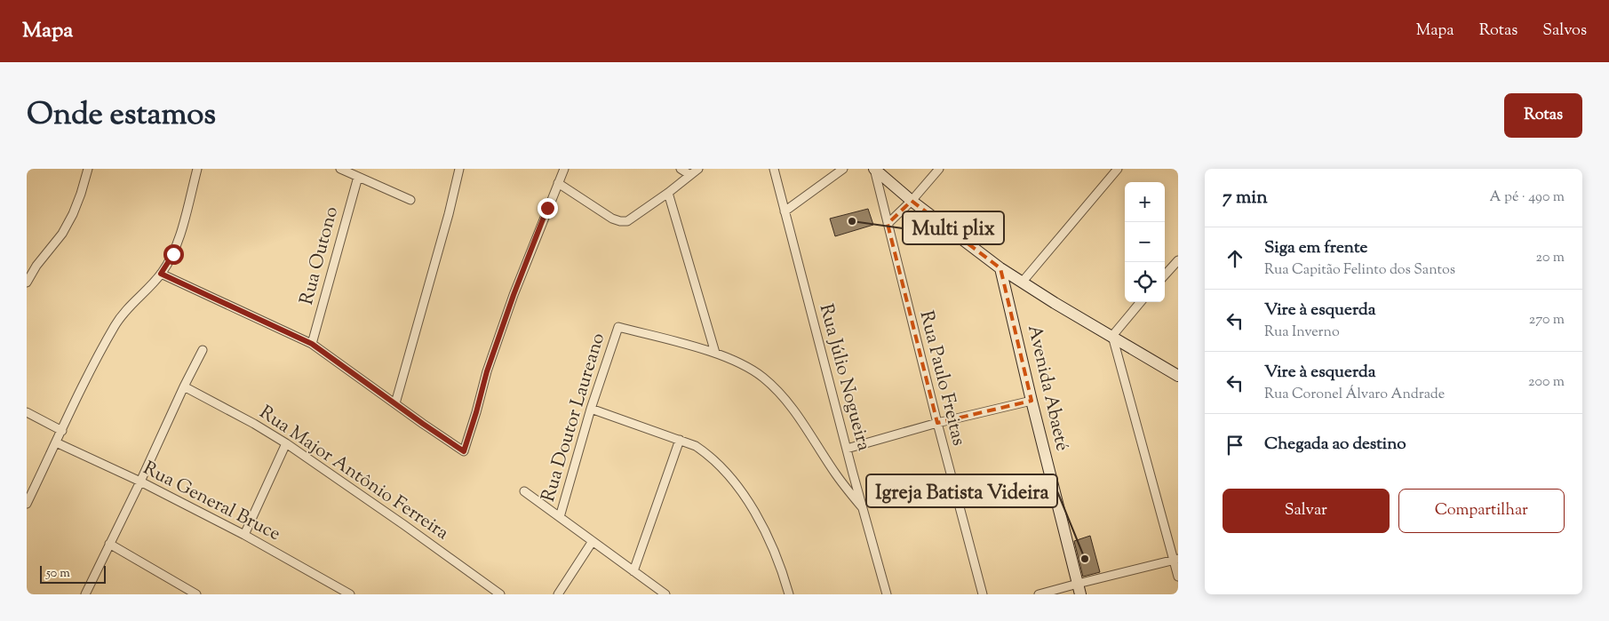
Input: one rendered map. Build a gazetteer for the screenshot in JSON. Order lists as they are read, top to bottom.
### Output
{
  "streets": {
    "street": [
      "Rua Outono",
      "Rua Júlio Nogueira",
      "Rua Paulo Freitas",
      "Avenida Abaeté",
      "Rua Doutor Laureano",
      "Rua Major Antônio Ferreira",
      "Rua General Bruce"
    ]
  },
  "places": ["Multi plix", "Igreja Batista Videira"],
  "scale_bar": "50 m",
  "page": {
    "header": "Mapa",
    "nav": ["Mapa", "Rotas", "Salvos"],
    "title": "Onde estamos",
    "buttons": [
      "Rotas",
      ["Salvar", "Compartilhar"]
    ],
    "heading": ["7 min", "A pé · 490 m"],
    "map_buttons": ["+", "−"],
    "list": [
      ["Siga em frente", "Rua Capitão Felinto dos Santos", "20 m"],
      ["Vire à esquerda", "Rua Inverno", "270 m"],
      ["Vire à esquerda", "Rua Coronel Álvaro Andrade", "200 m"],
      "Chegada ao destino"
    ],
    "scale": "50 m"
  }
}
